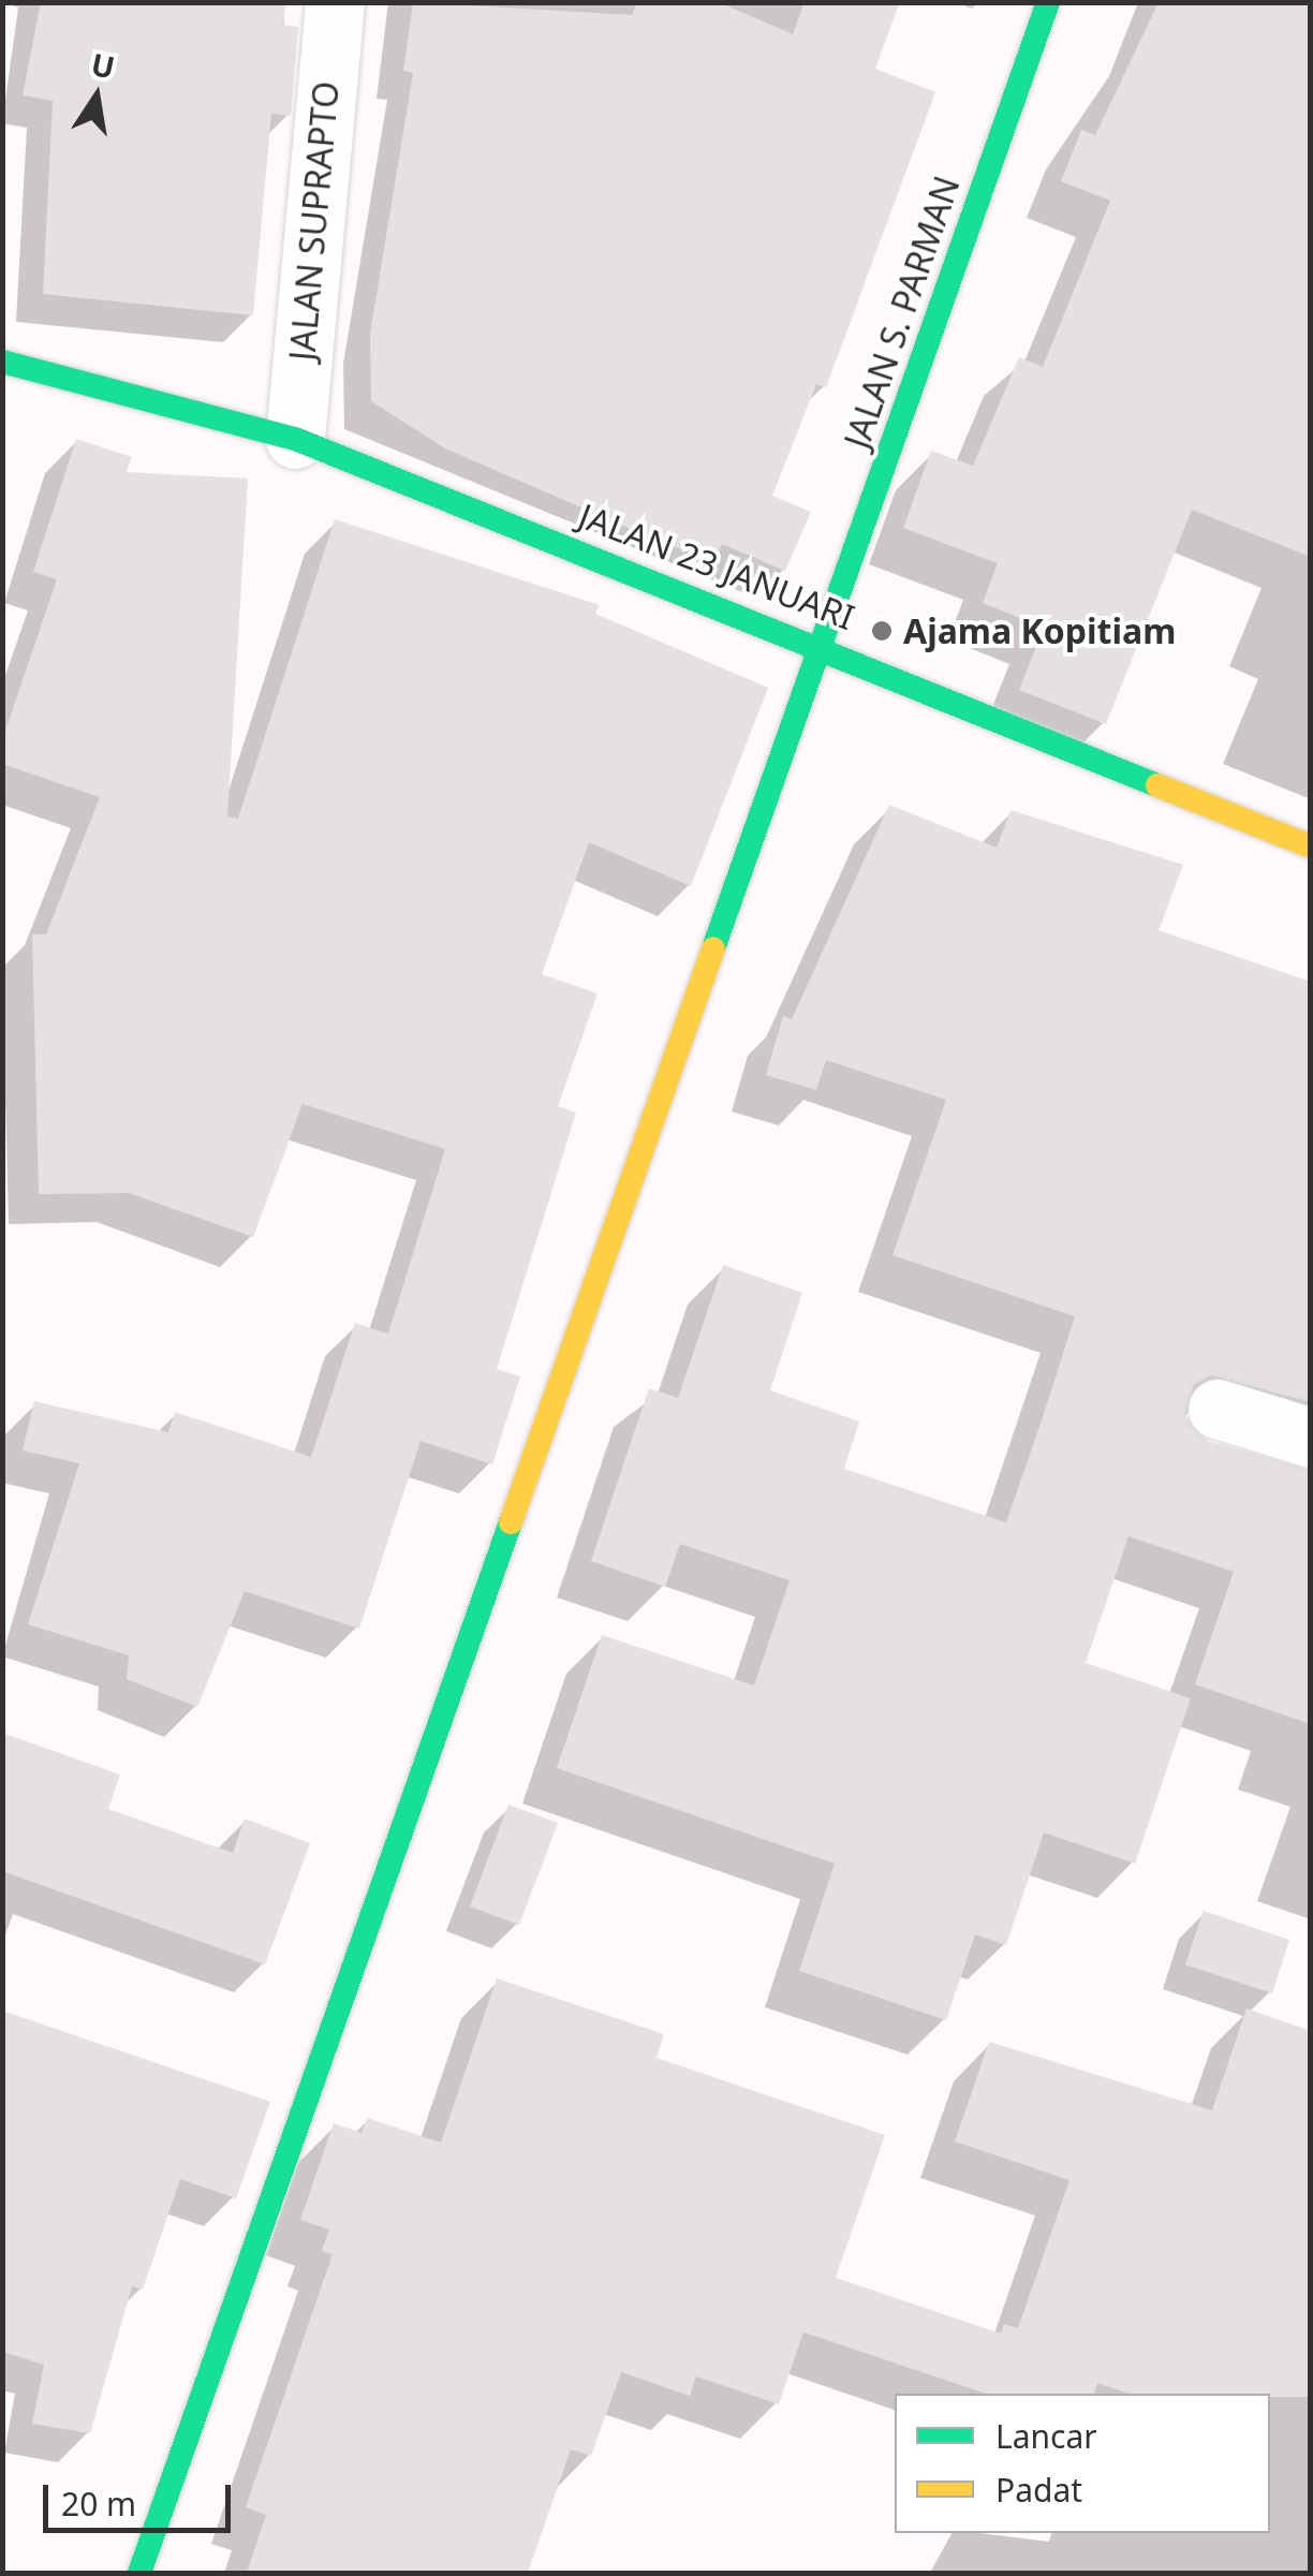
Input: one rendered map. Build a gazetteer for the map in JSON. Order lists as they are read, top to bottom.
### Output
{
  "streets": {
    "street": ["JALAN SUPRAPTO", "JALAN S. PARMAN", "JALAN 23 JANUARI"]
  },
  "crossings": [
    ["JALAN SUPRAPTO", "JALAN 23 JANUARI"],
    ["JALAN S. PARMAN", "JALAN 23 JANUARI"]
  ],
  "places": ["Ajama Kopitiam"],
  "legend": ["Lancar", "Padat"],
  "scale_bar": "20 m",
  "north": "top"
}
